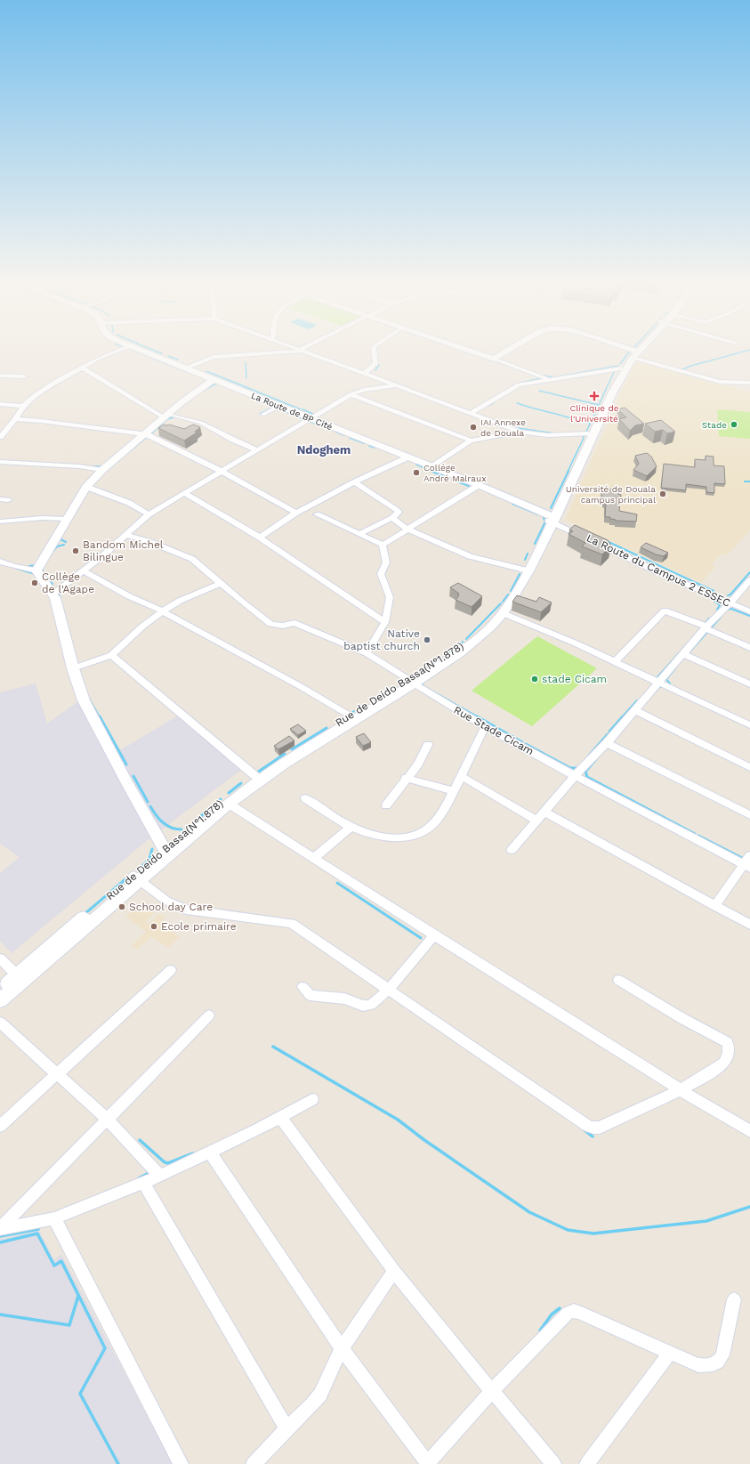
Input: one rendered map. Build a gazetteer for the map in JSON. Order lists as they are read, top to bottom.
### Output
{
  "streets": {
    "main road": ["La Route de BP Cité", "Rue de Deido Bassa(N°1.878)"],
    "street": ["La Route du Campus 2 ESSEC", "Rue Stade Cicam"]
  },
  "crossings": [
    ["La Route de BP Cité", "La Route du Campus 2 ESSEC"],
    ["La Route de BP Cité", "Rue de Deido Bassa(N°1.878)"],
    ["La Route du Campus 2 ESSEC", "Rue de Deido Bassa(N°1.878)"],
    ["Rue de Deido Bassa(N°1.878)", "Rue Stade Cicam"]
  ],
  "districts": ["Ndoghem"],
  "places": {
    "health": ["Clinique de l'Université"],
    "other": [
      "Stade",
      "IAI Annexe de Douala",
      "Collége André Malraux",
      "Université de Douala campus principal",
      "Bandom Michel Bilingue",
      "Collège de l'Agape",
      "Native baptist church",
      "stade Cicam",
      "School day Care",
      "Ecole primaire"
    ]
  }
}
